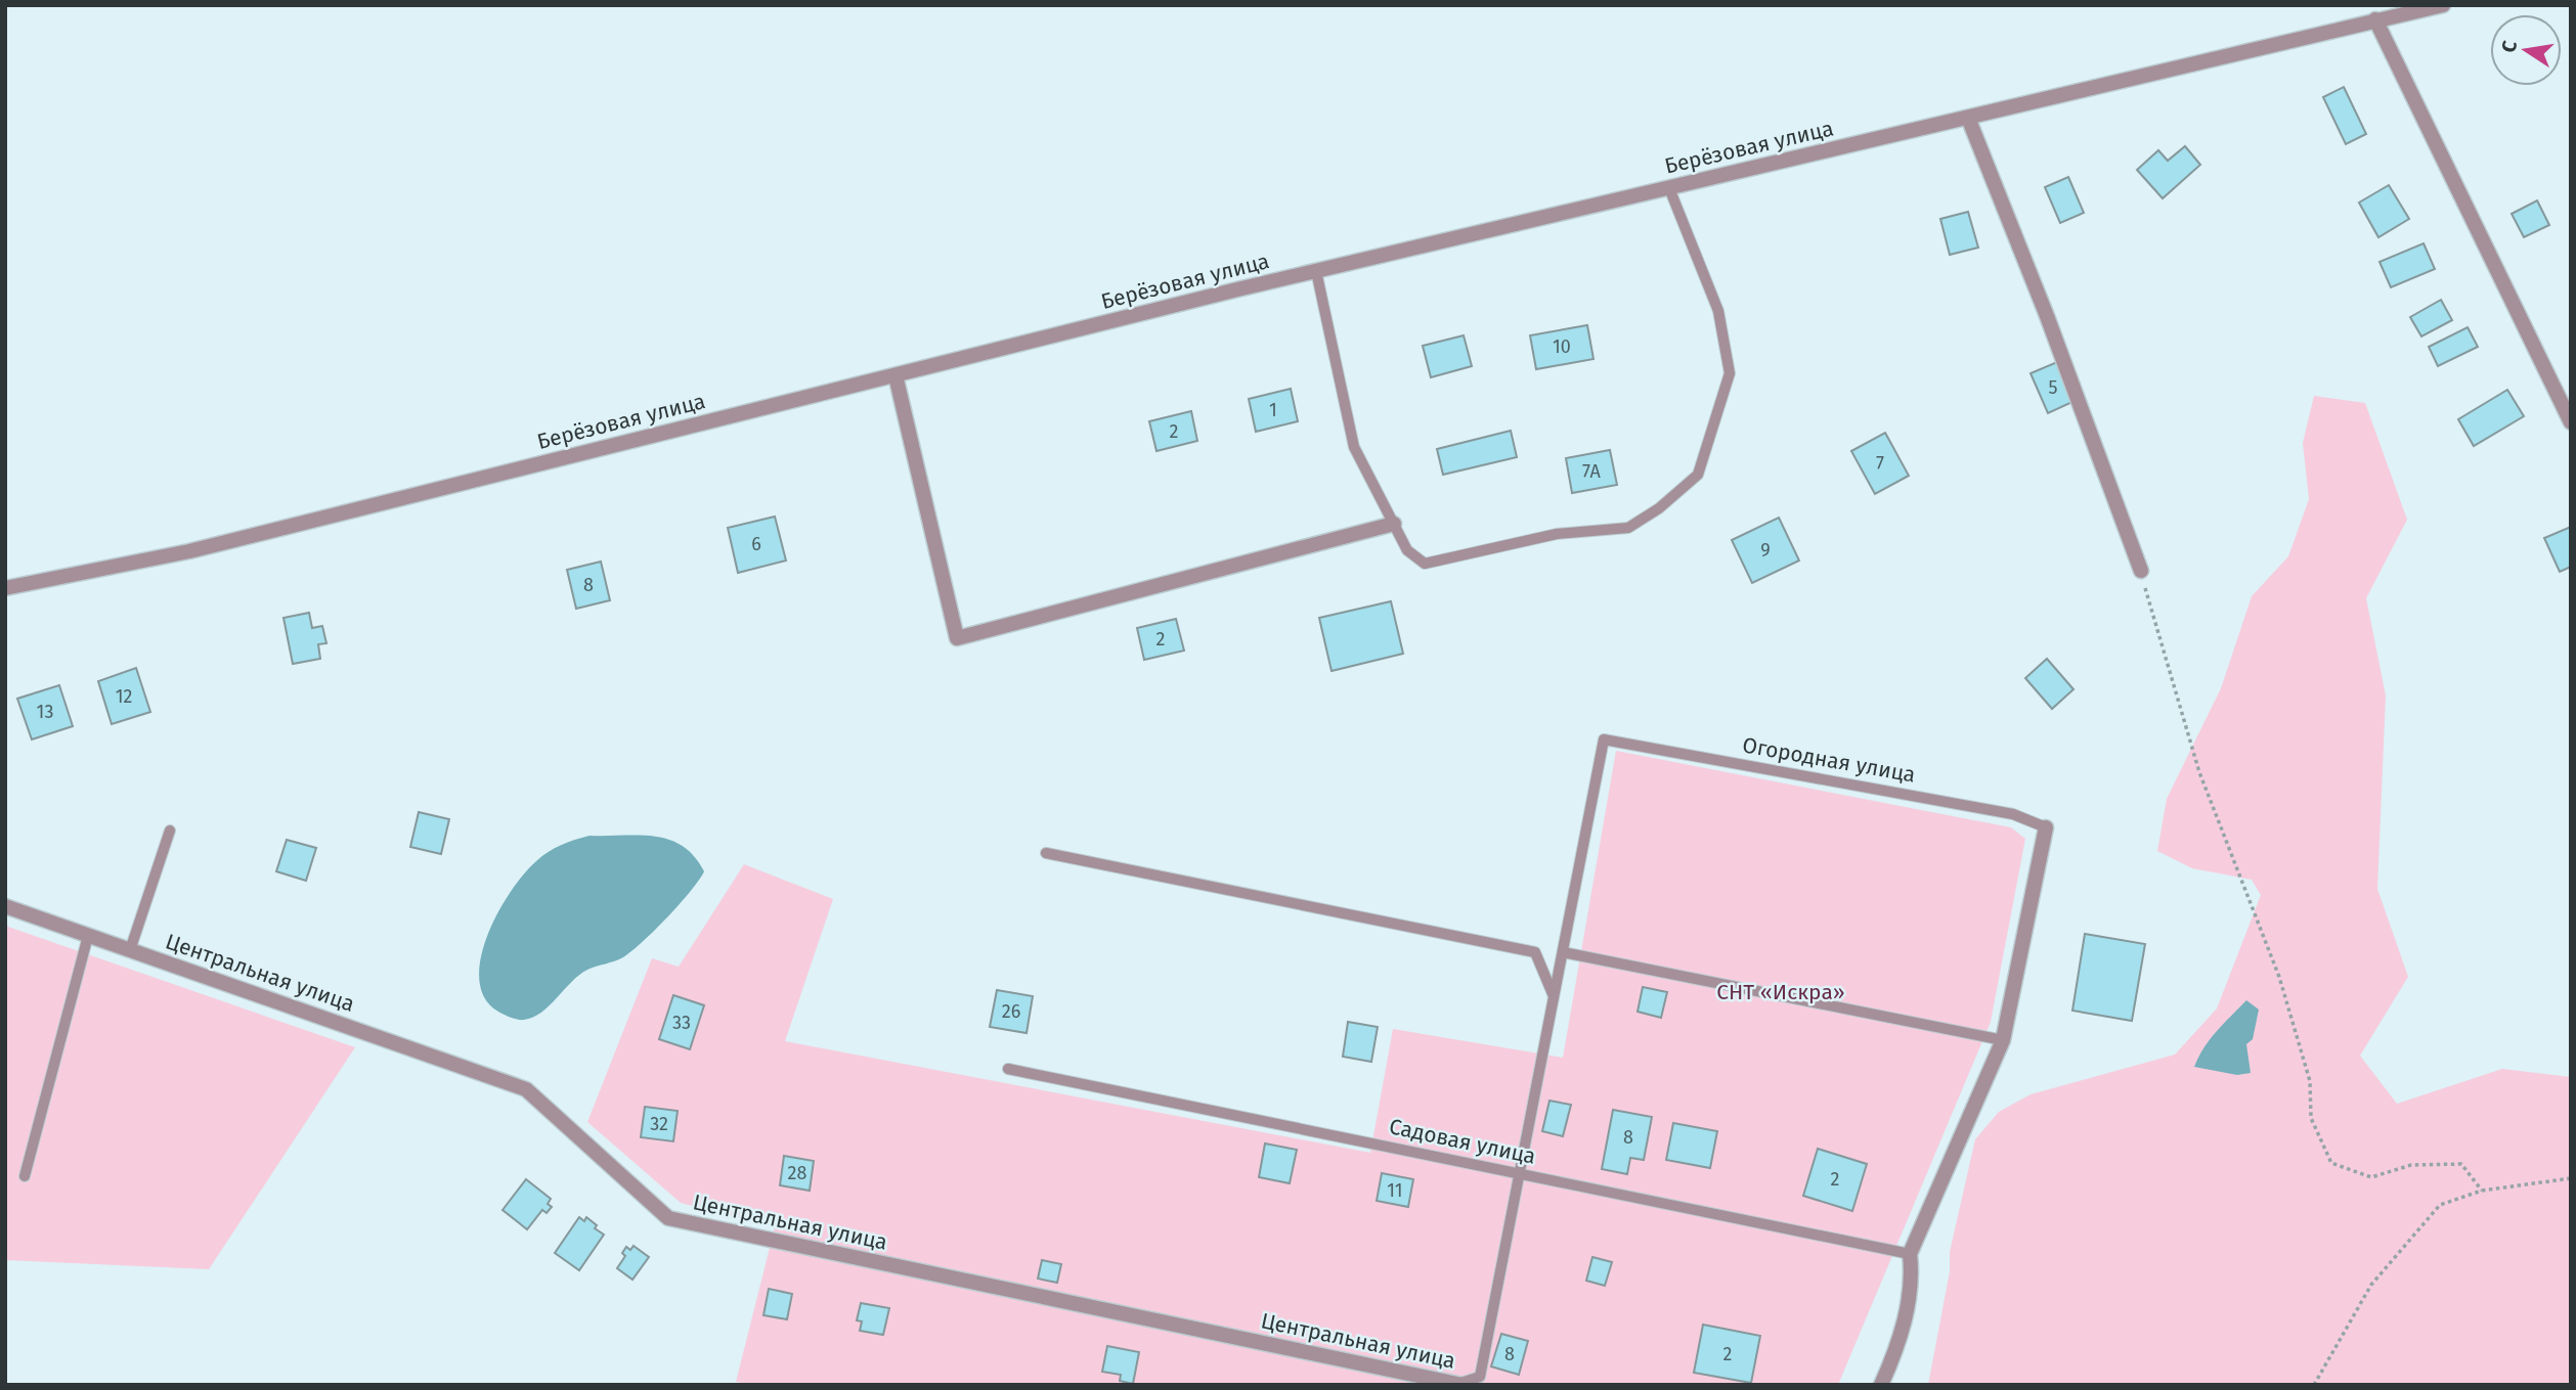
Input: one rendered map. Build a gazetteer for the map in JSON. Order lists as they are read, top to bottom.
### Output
{
  "streets": {
    "street": ["Берёзовая улица", "Центральная улица"],
    "lane": ["Огородная улица", "Садовая улица"]
  },
  "parks": ["СНТ «Искра»"],
  "house_numbers": [
    "10",
    "5",
    "1",
    "2",
    "7",
    "7А",
    "6",
    "9",
    "8",
    "2",
    "12",
    "13",
    "26",
    "33",
    "32",
    "8",
    "28",
    "2",
    "11",
    "8",
    "2"
  ],
  "north": "left"
}
